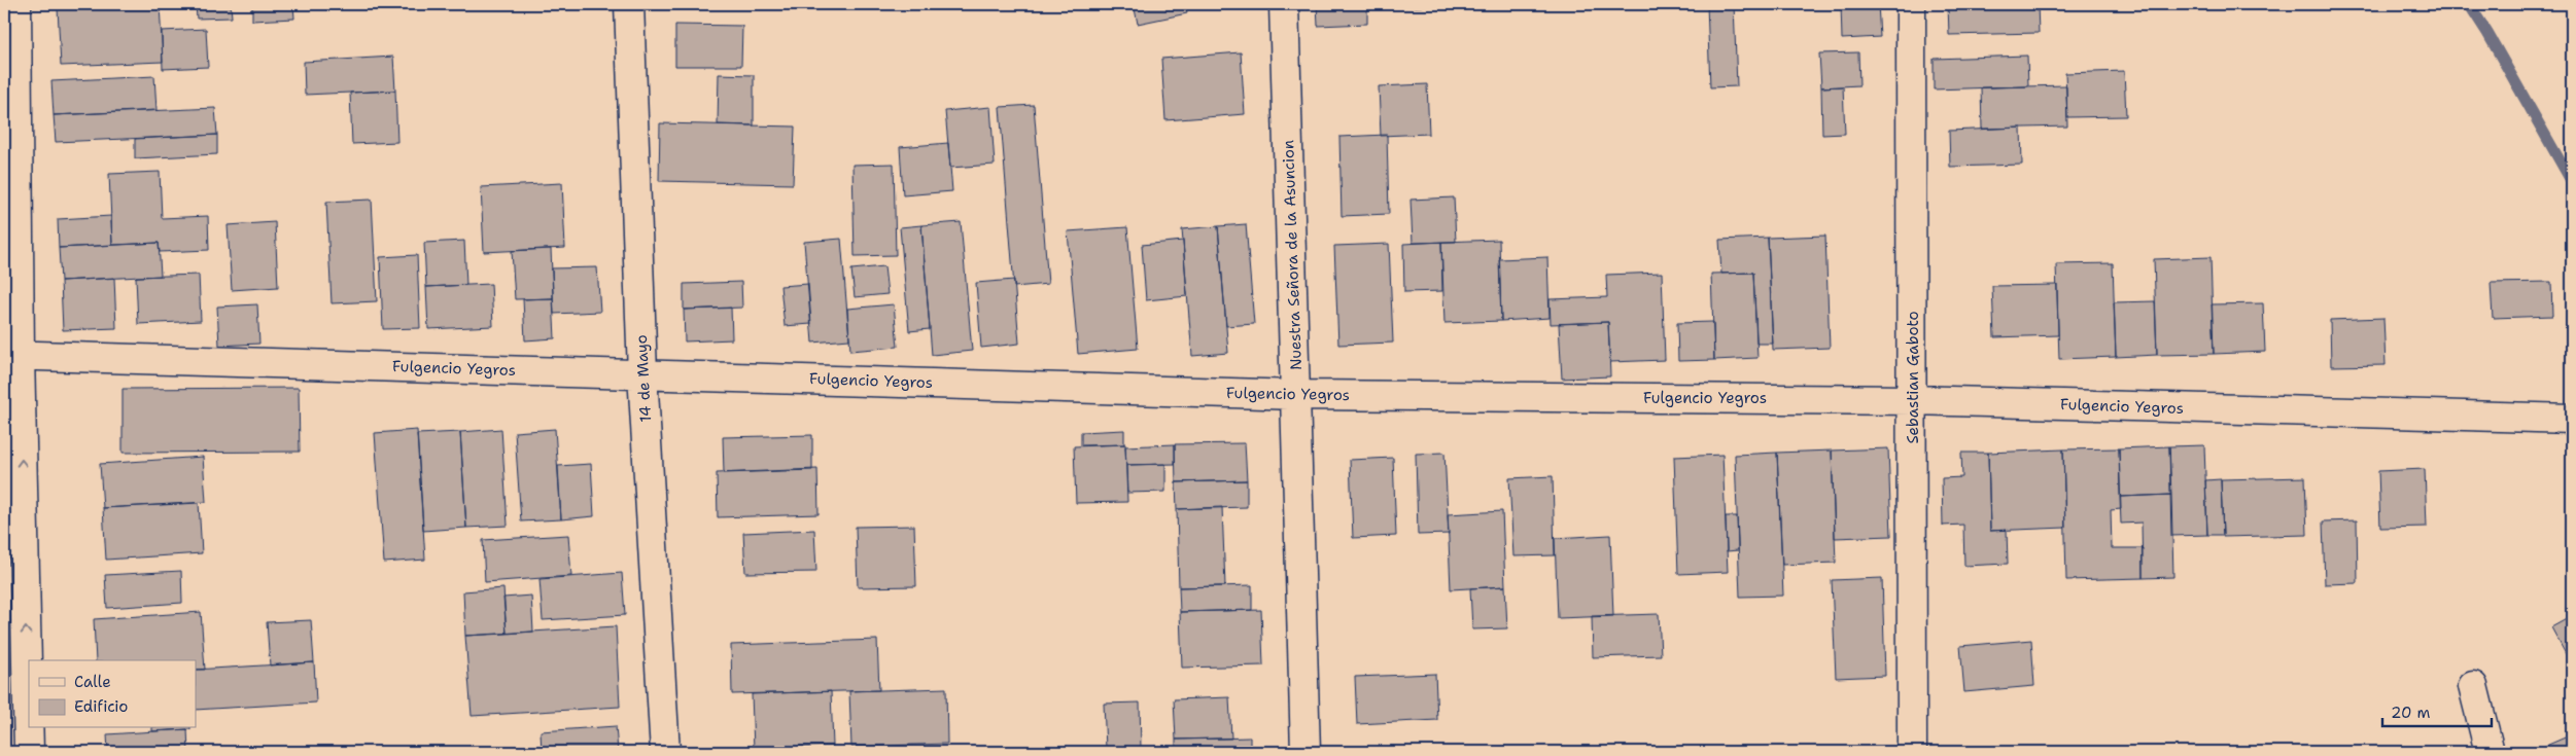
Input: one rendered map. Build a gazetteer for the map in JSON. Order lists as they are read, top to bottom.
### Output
{
  "streets": {
    "street": [
      "Nuestra Señora de la Asuncion",
      "Fulgencio Yegros",
      "Sebastian Gaboto",
      "14 de Mayo"
    ]
  },
  "crossings": [
    ["Nuestra Señora de la Asuncion", "Fulgencio Yegros"],
    ["Fulgencio Yegros", "Sebastian Gaboto"],
    ["Fulgencio Yegros", "14 de Mayo"]
  ],
  "legend": ["Calle", "Edificio"],
  "scale_bar": "20 m"
}
